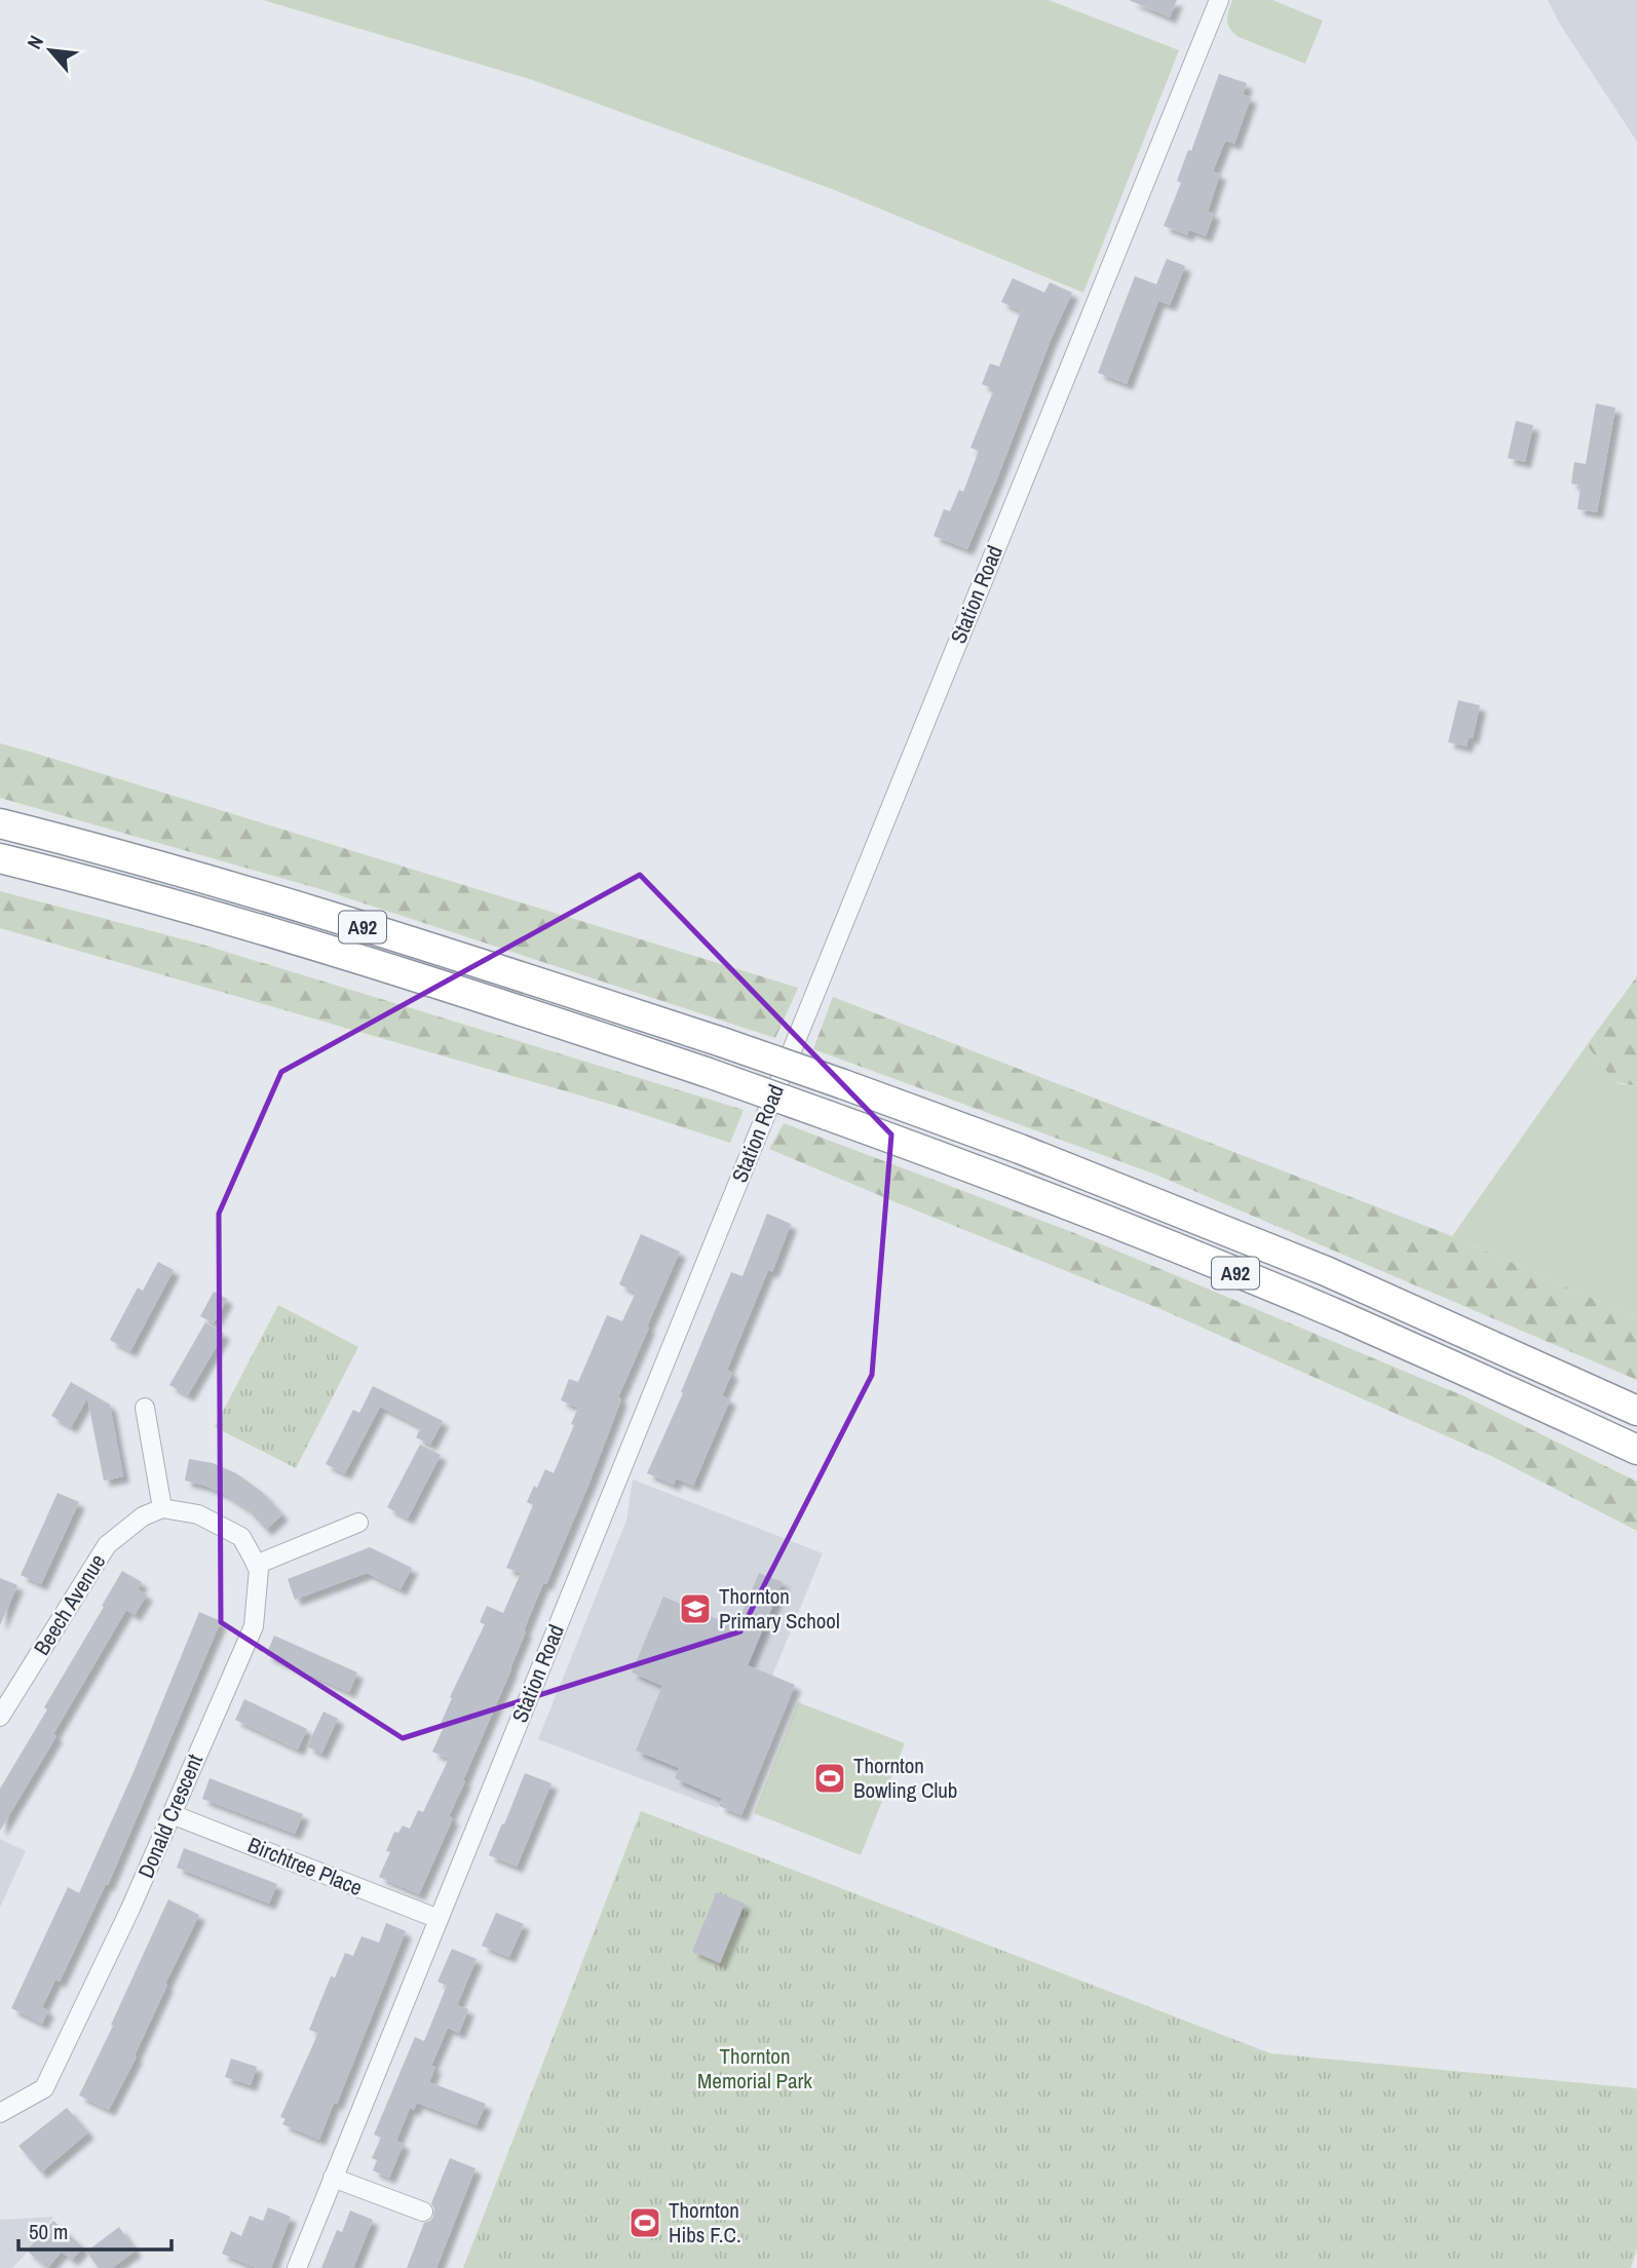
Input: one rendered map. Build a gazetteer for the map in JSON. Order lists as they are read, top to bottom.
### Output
{
  "streets": {
    "highway": ["A92"],
    "street": [
      "Station Road",
      "Beech Avenue",
      "Donald Crescent",
      "Birchtree Place"
    ]
  },
  "crossings": [
    ["Station Road", "Birchtree Place"],
    ["Donald Crescent", "Birchtree Place"]
  ],
  "parks": ["Thornton Memorial Park"],
  "places": {
    "school or university": ["Thornton Primary School"],
    "sports": ["Thornton Bowling Club", "Thornton Hibs F.C."]
  },
  "scale_bar": "50 m",
  "north": "top left"
}
